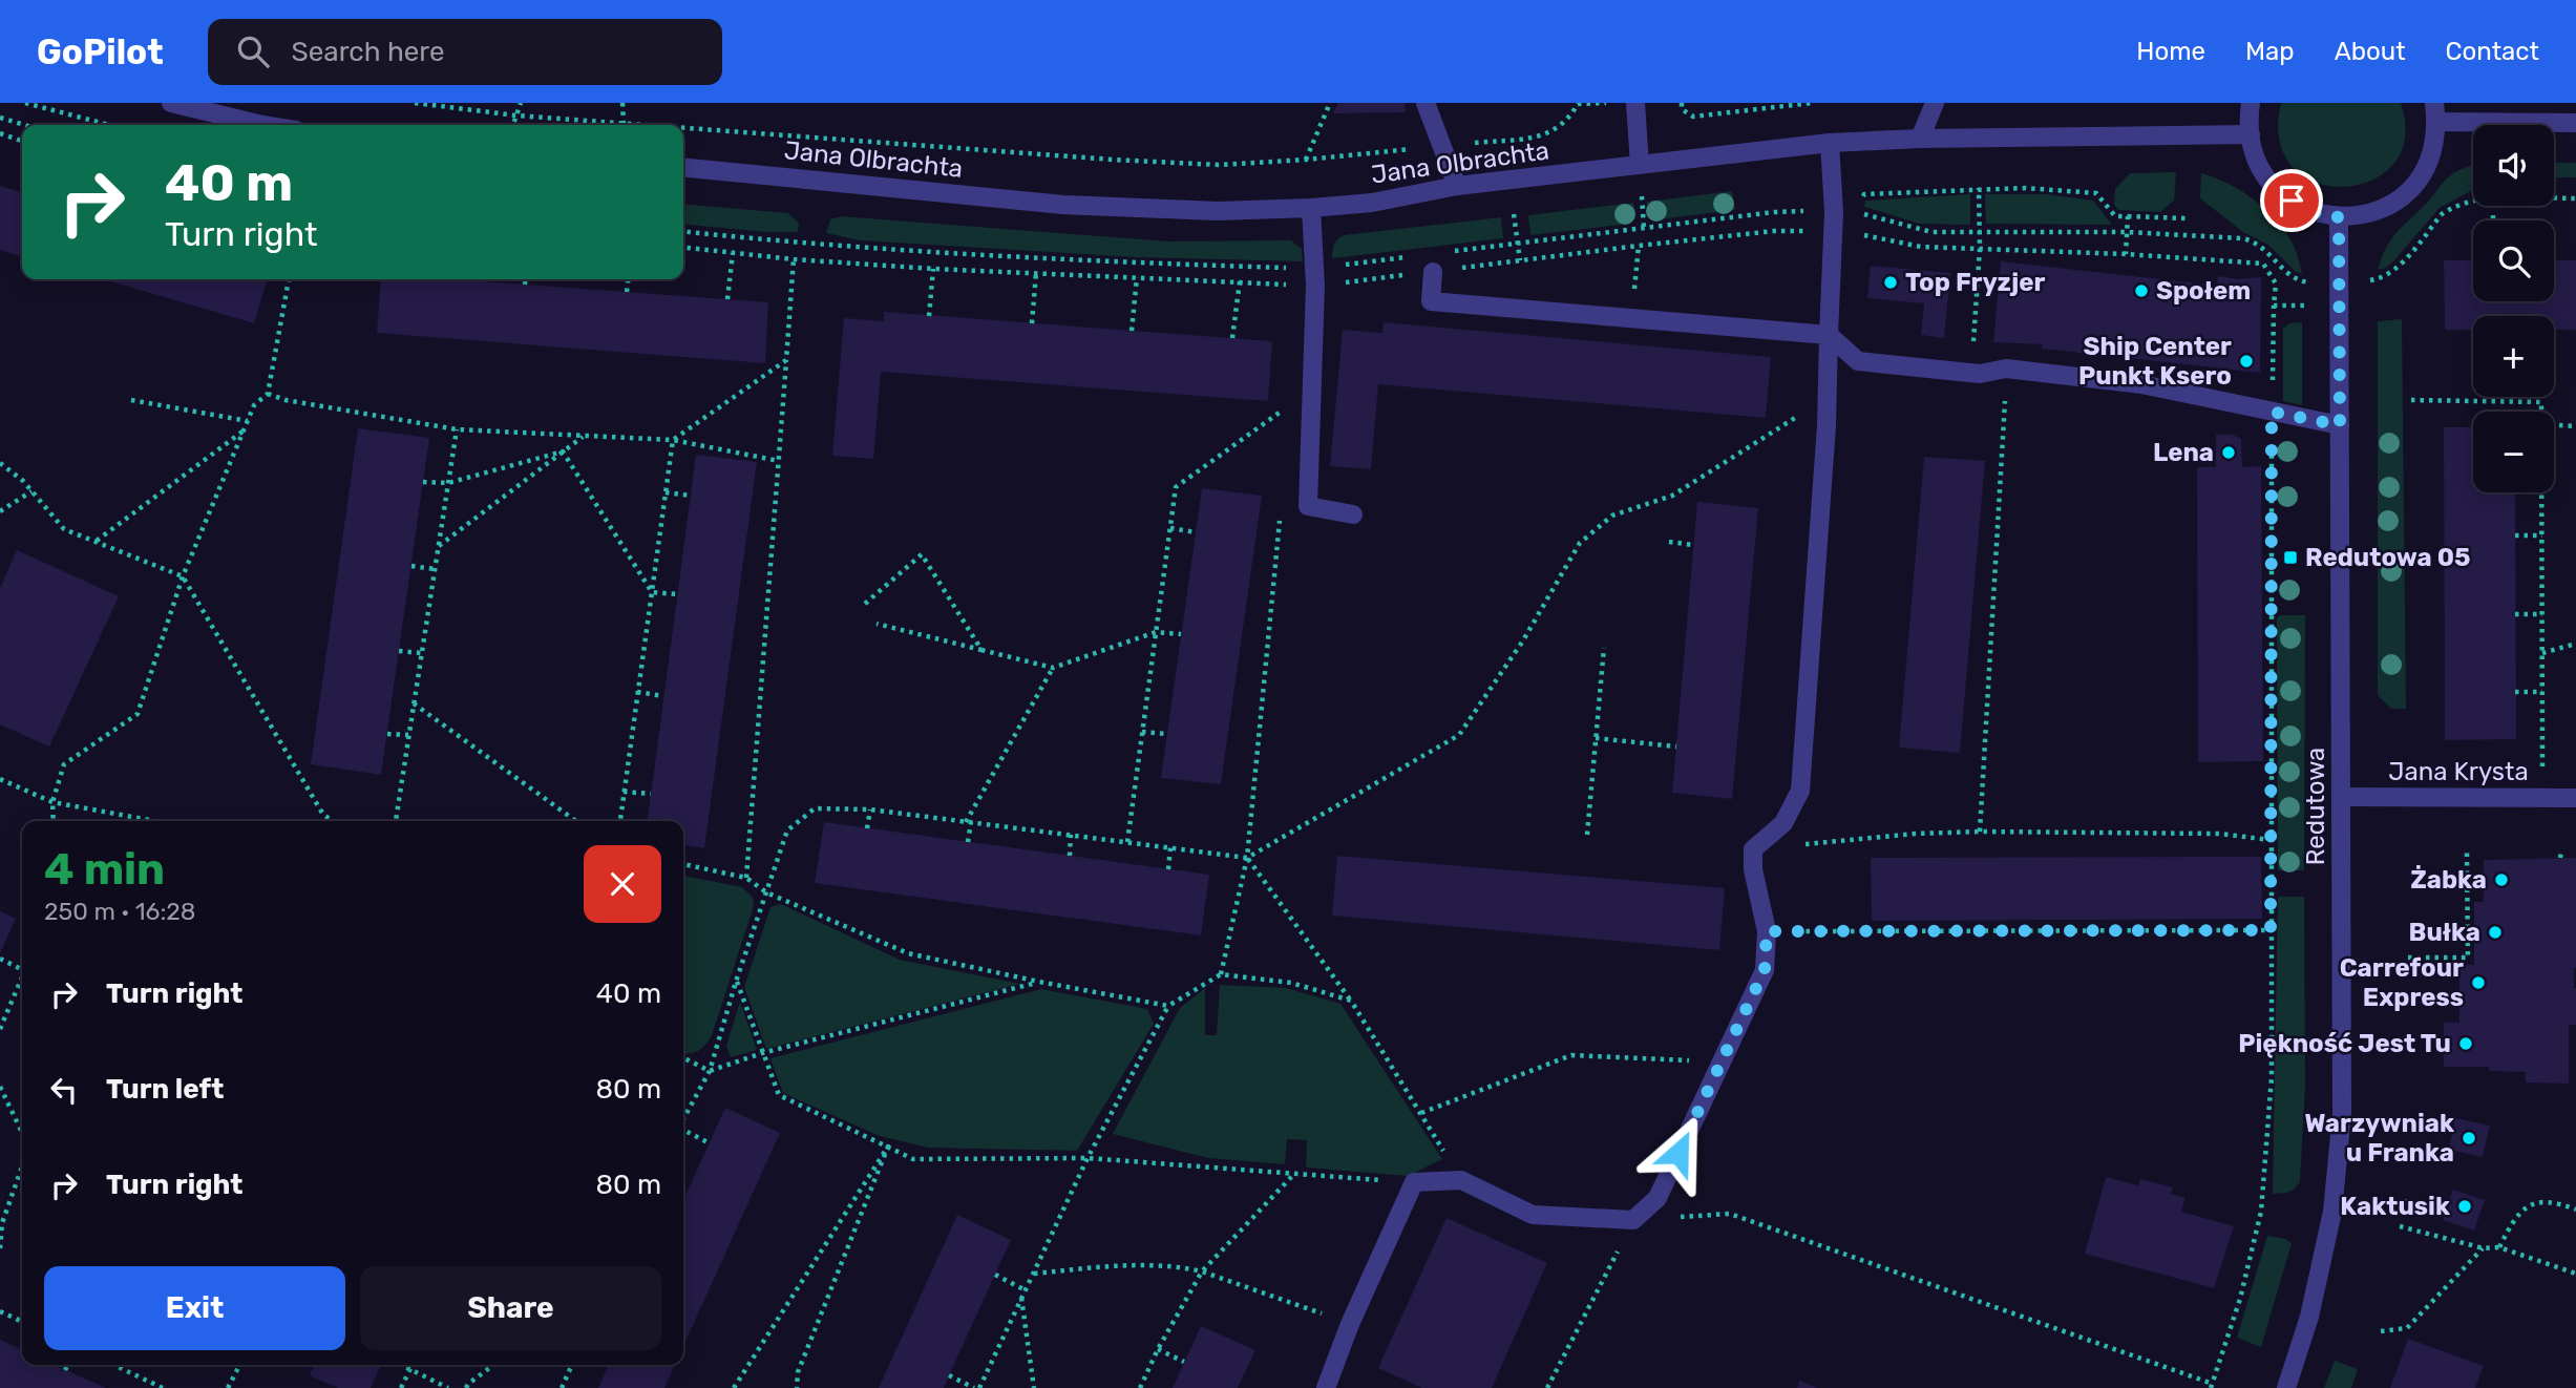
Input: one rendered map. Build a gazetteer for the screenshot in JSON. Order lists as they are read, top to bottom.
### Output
{
  "streets": {
    "street": ["Jana Olbrachta", "Jana Krysta", "Redutowa"]
  },
  "crossings": [
    ["Jana Krysta", "Redutowa"]
  ],
  "places": {
    "other": [
      "Top Fryzjer",
      "Społem",
      "Ship Center Punkt Ksero",
      "Lena",
      "Żabka",
      "Bułka",
      "Carrefour Express",
      "Piękność Jest Tu",
      "Warzywniak u Franka",
      "Kaktusik"
    ],
    "transit": ["Redutowa 05"]
  },
  "page": {
    "header": "GoPilot",
    "search": "Search here",
    "nav": [
      "Home",
      "Map",
      "About",
      "Contact"
    ],
    "map_buttons": ["+", "−"],
    "turn": ["40 m", "Turn right"],
    "heading": ["4 min", "250 m · 16:28"],
    "list": [
      {
        "name": "Turn right",
        "value": "40 m"
      },
      {
        "name": "Turn left",
        "value": "80 m"
      },
      {
        "name": "Turn right",
        "value": "80 m"
      }
    ],
    "buttons": ["Exit", "Share"]
  }
}
